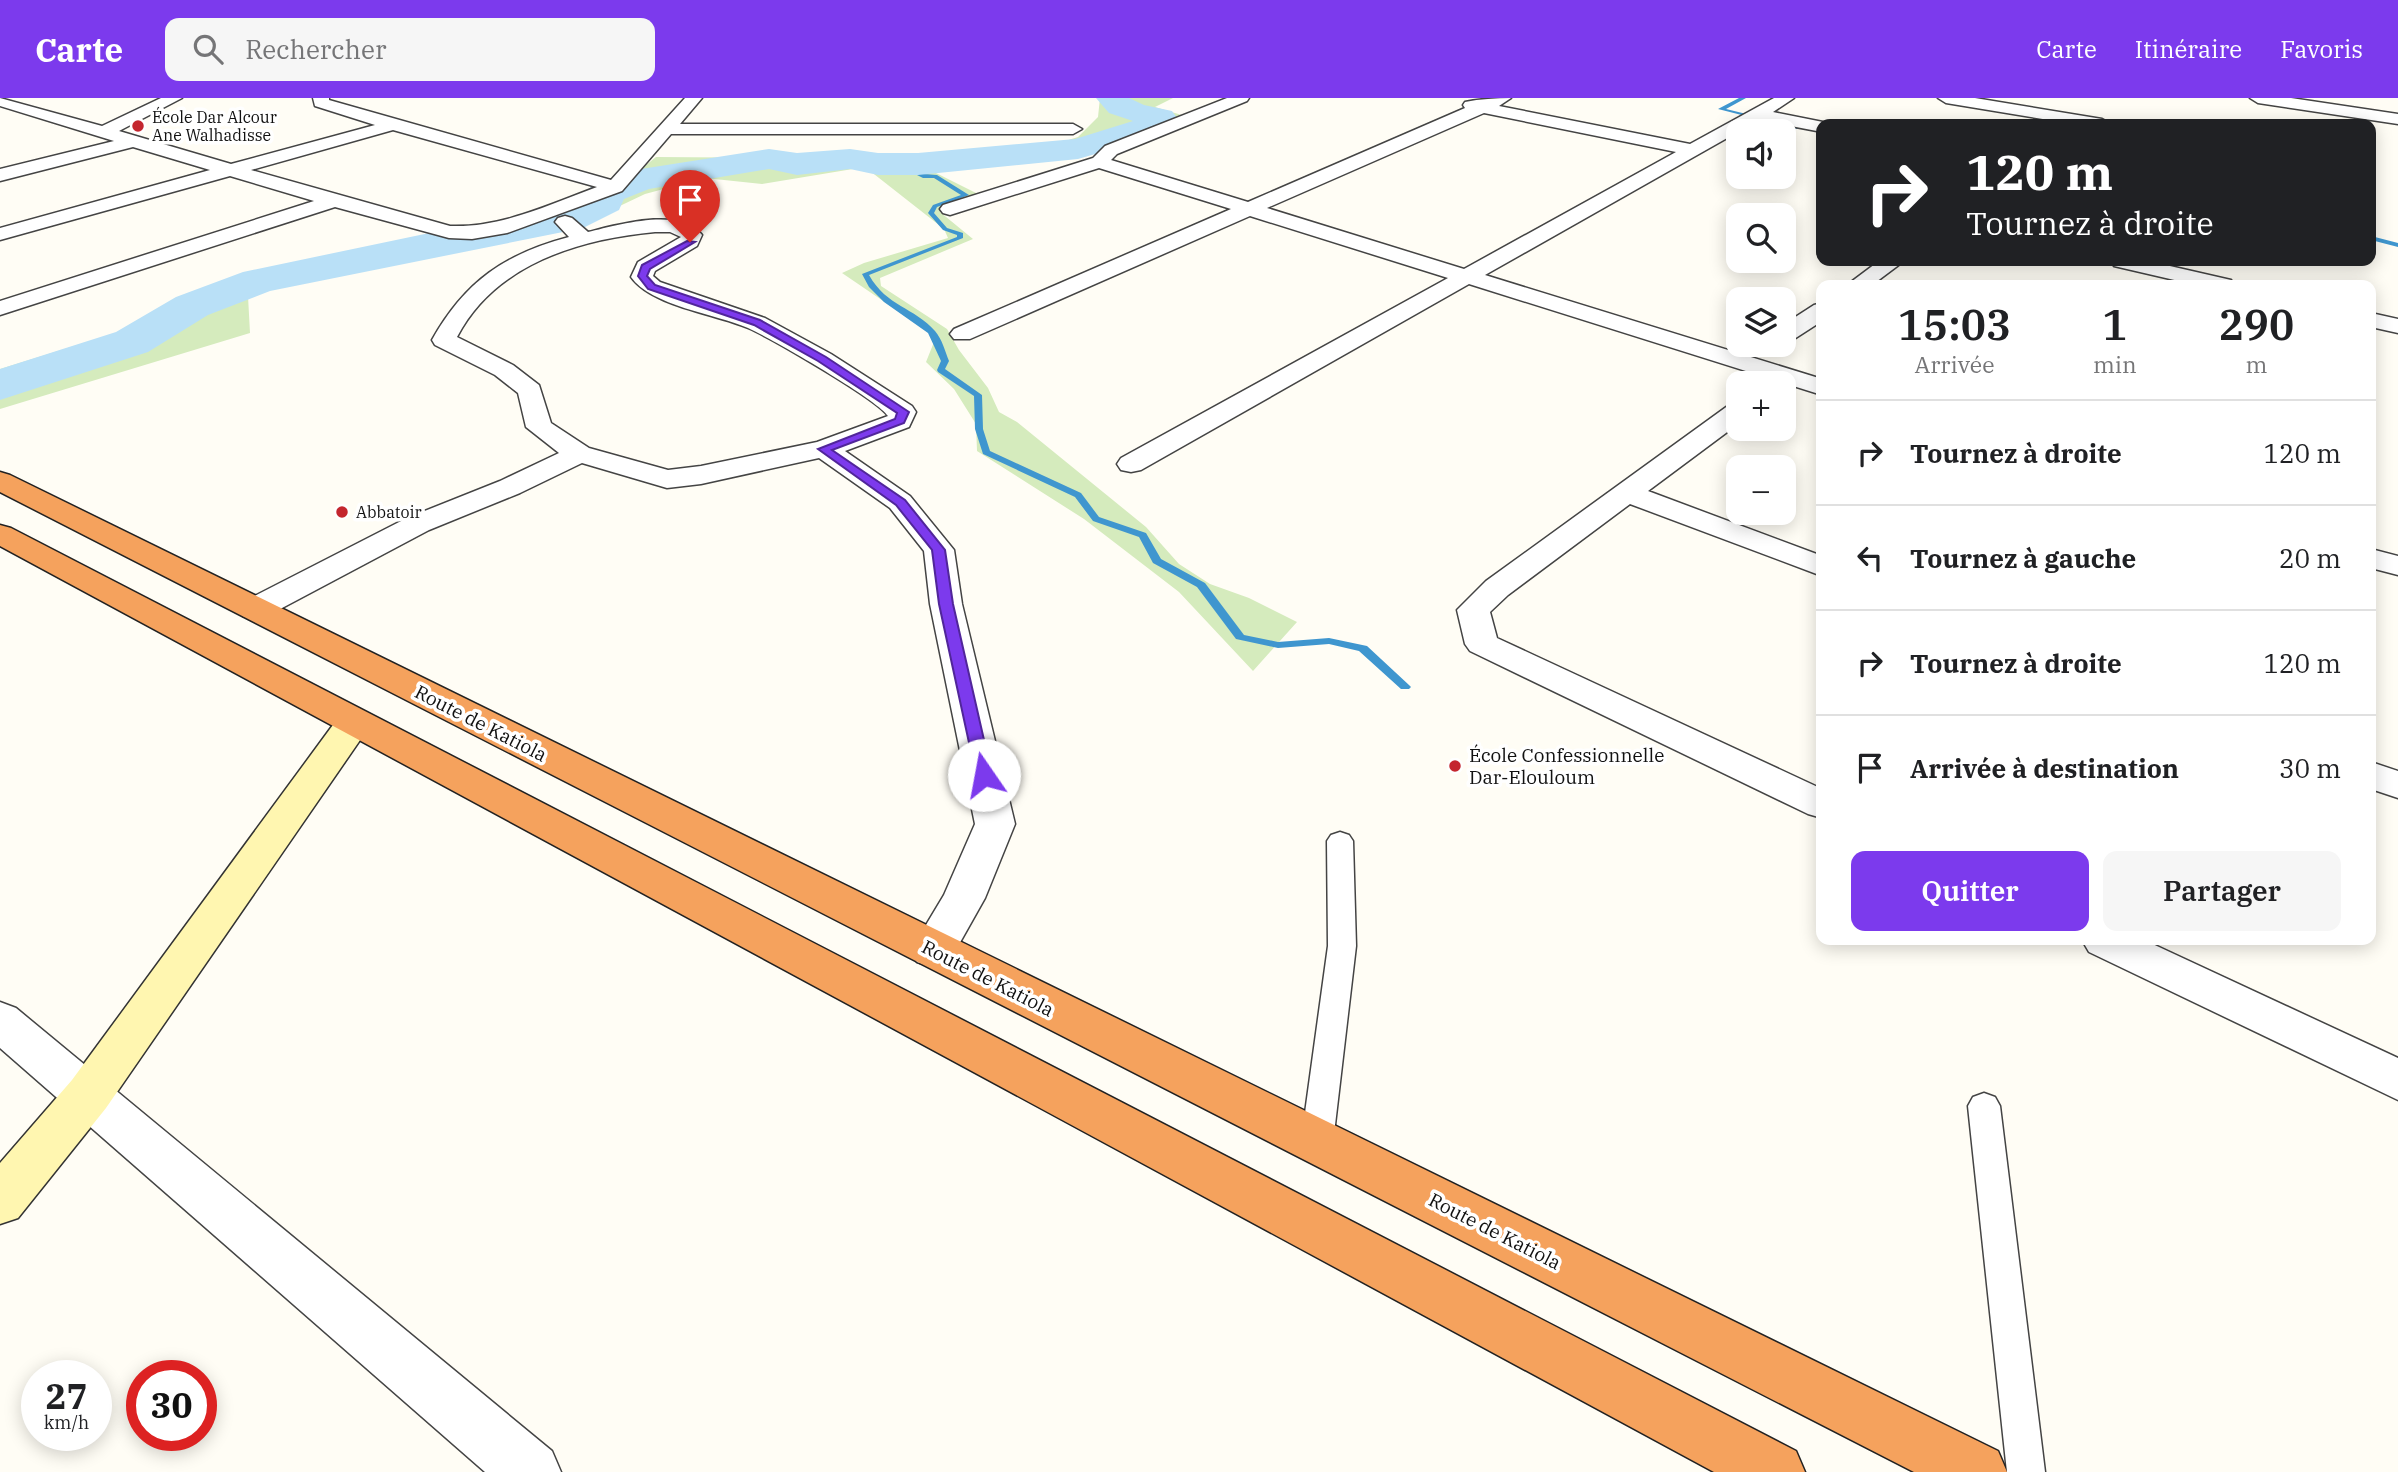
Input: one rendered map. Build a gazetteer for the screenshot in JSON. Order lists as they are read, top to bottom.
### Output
{
  "streets": {
    "highway": ["Route de Katiola"]
  },
  "places": ["École Dar Alcour Ane Walhadisse", "Abbatoir", "École Confessionnelle Dar-Elouloum"],
  "page": {
    "header": "Carte",
    "search": "Rechercher",
    "nav": ["Carte", "Itinéraire", "Favoris"],
    "map_buttons": ["+", "−"],
    "turn": ["120 m", "Tournez à droite"],
    "eta": [
      "15:03",
      "Arrivée",
      "1",
      "min",
      "290",
      "m"
    ],
    "list": [
      {
        "name": "Tournez à droite",
        "value": "120 m"
      },
      {
        "name": "Tournez à gauche",
        "value": "20 m"
      },
      {
        "name": "Tournez à droite",
        "value": "120 m"
      },
      {
        "name": "Arrivée à destination",
        "value": "30 m"
      }
    ],
    "buttons": ["Quitter", "Partager"],
    "speed": "27 km/h",
    "limit": "30"
  }
}
